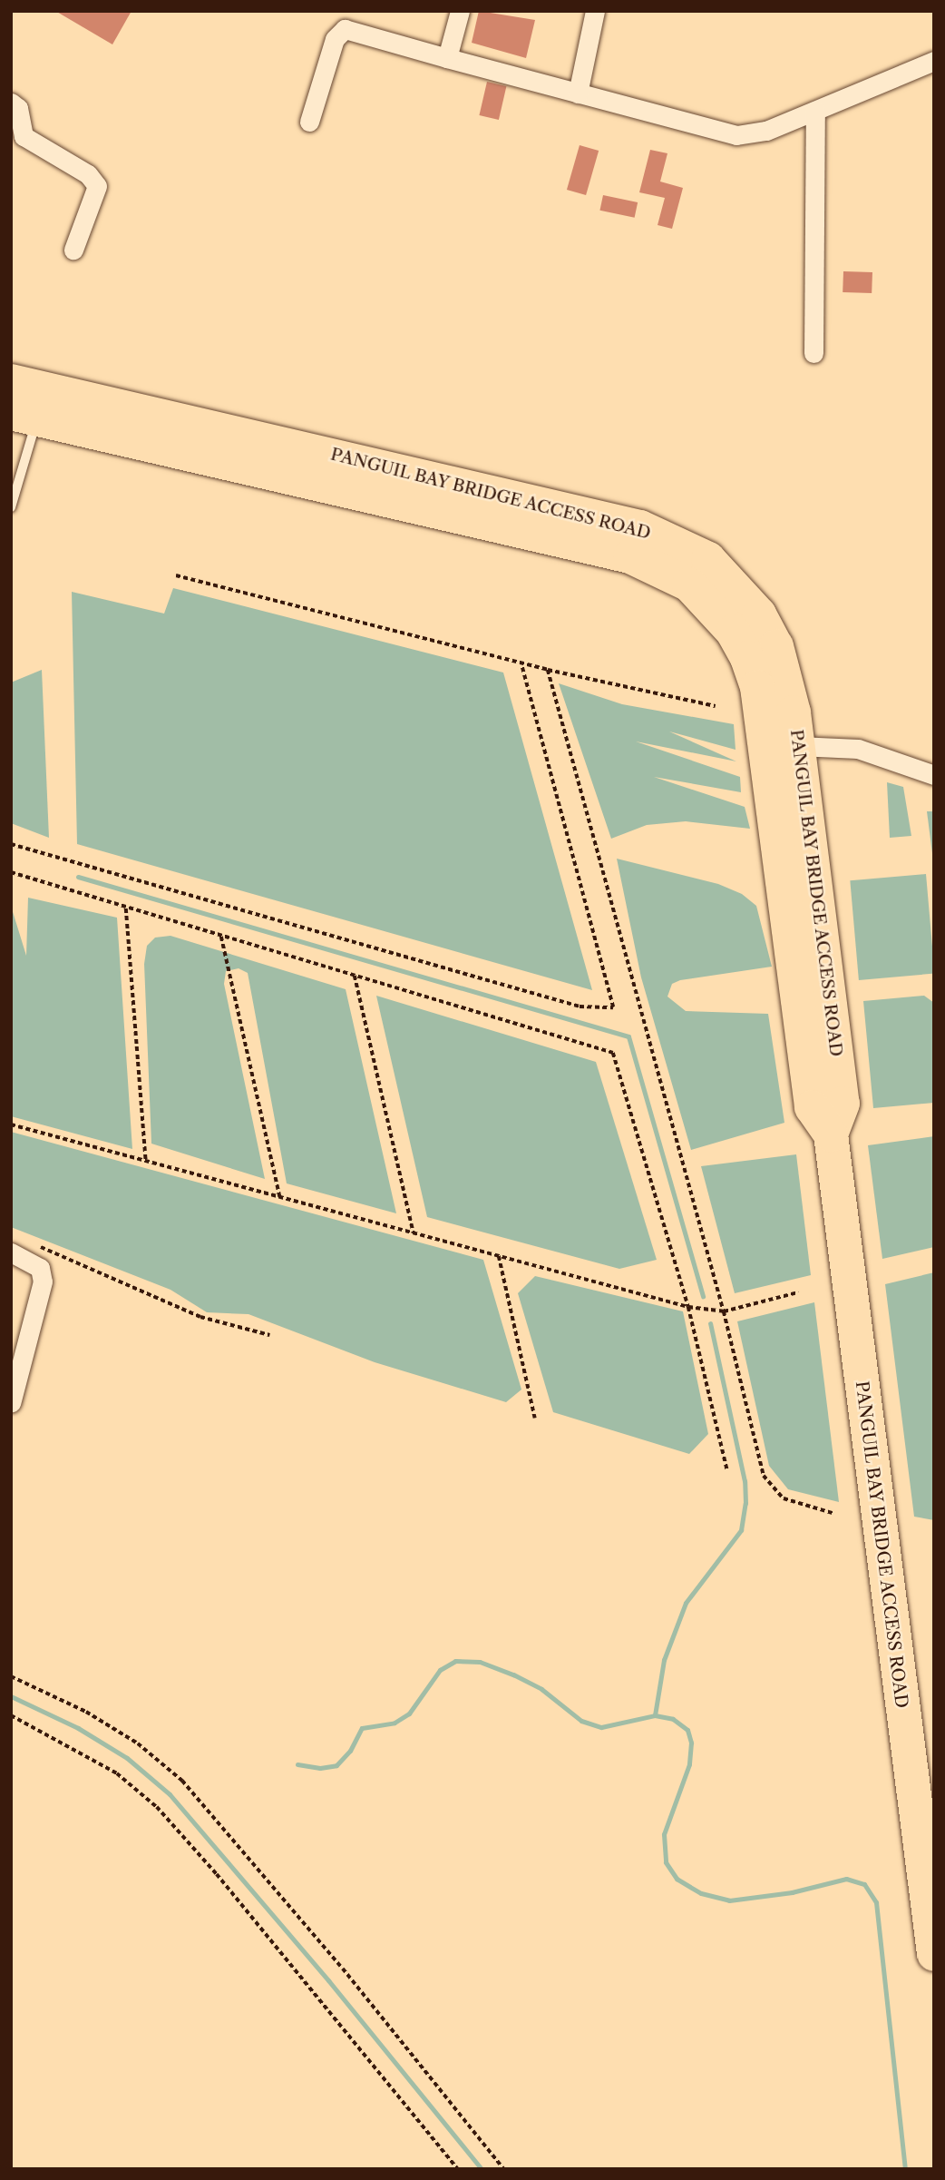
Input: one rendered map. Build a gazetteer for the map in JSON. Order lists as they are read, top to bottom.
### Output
{
  "streets": {
    "highway": ["PANGUIL BAY BRIDGE ACCESS ROAD"]
  }
}
